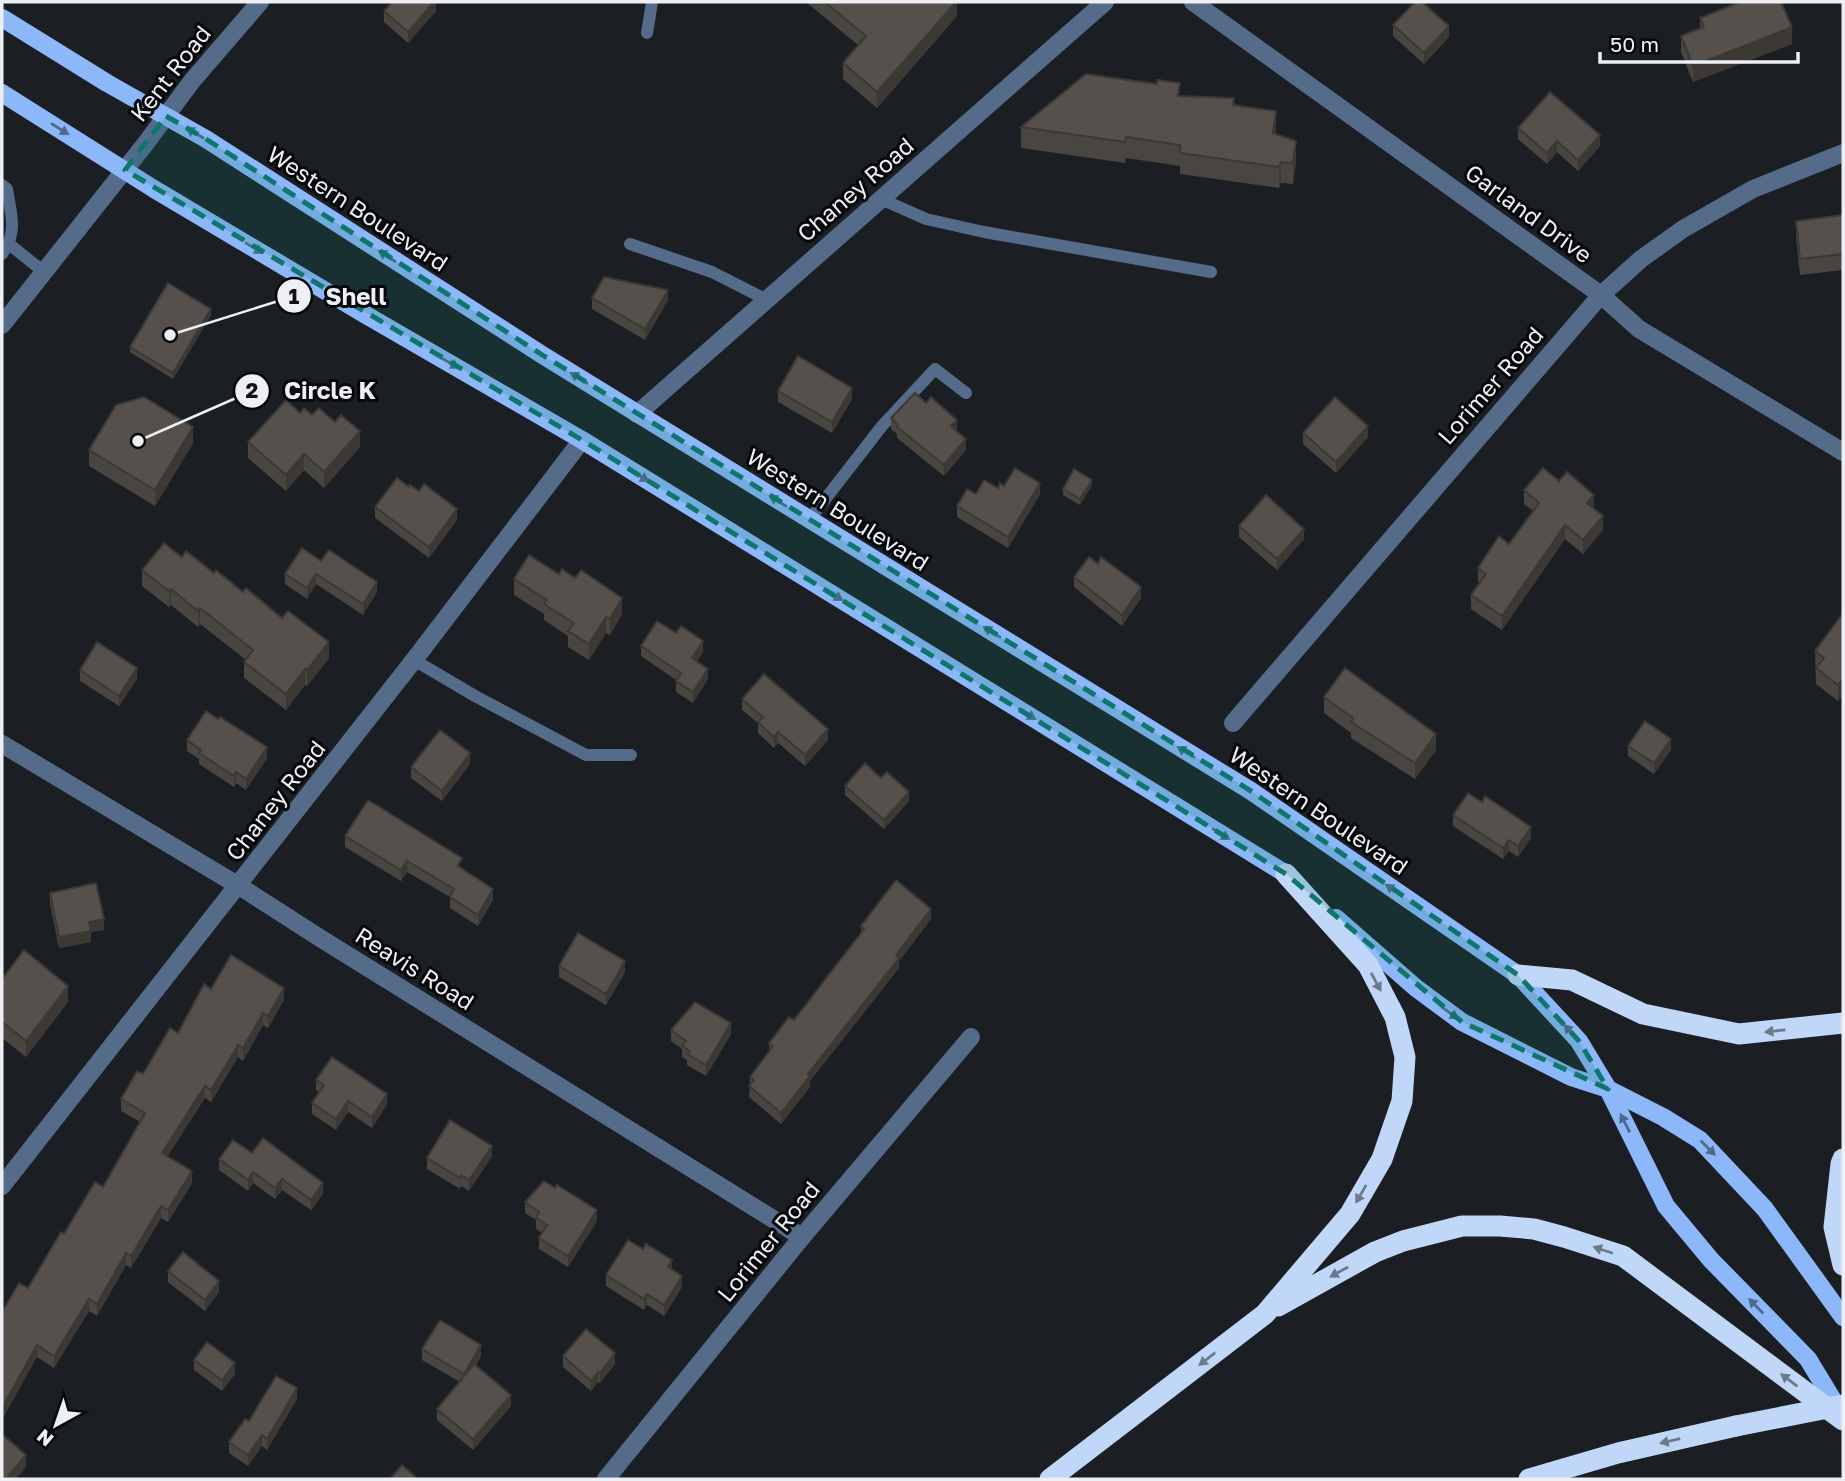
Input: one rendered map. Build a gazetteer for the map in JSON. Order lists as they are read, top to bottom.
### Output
{
  "streets": {
    "main road": ["Western Boulevard"],
    "street": [
      "Kent Road",
      "Chaney Road",
      "Garland Drive",
      "Lorimer Road",
      "Reavis Road"
    ]
  },
  "crossings": [
    ["Kent Road", "Western Boulevard"],
    ["Chaney Road", "Western Boulevard"],
    ["Chaney Road", "Reavis Road"],
    ["Garland Drive", "Lorimer Road"],
    ["Lorimer Road", "Reavis Road"]
  ],
  "places": ["Shell", "Circle K"],
  "scale_bar": "50 m",
  "north": "bottom left"
}
